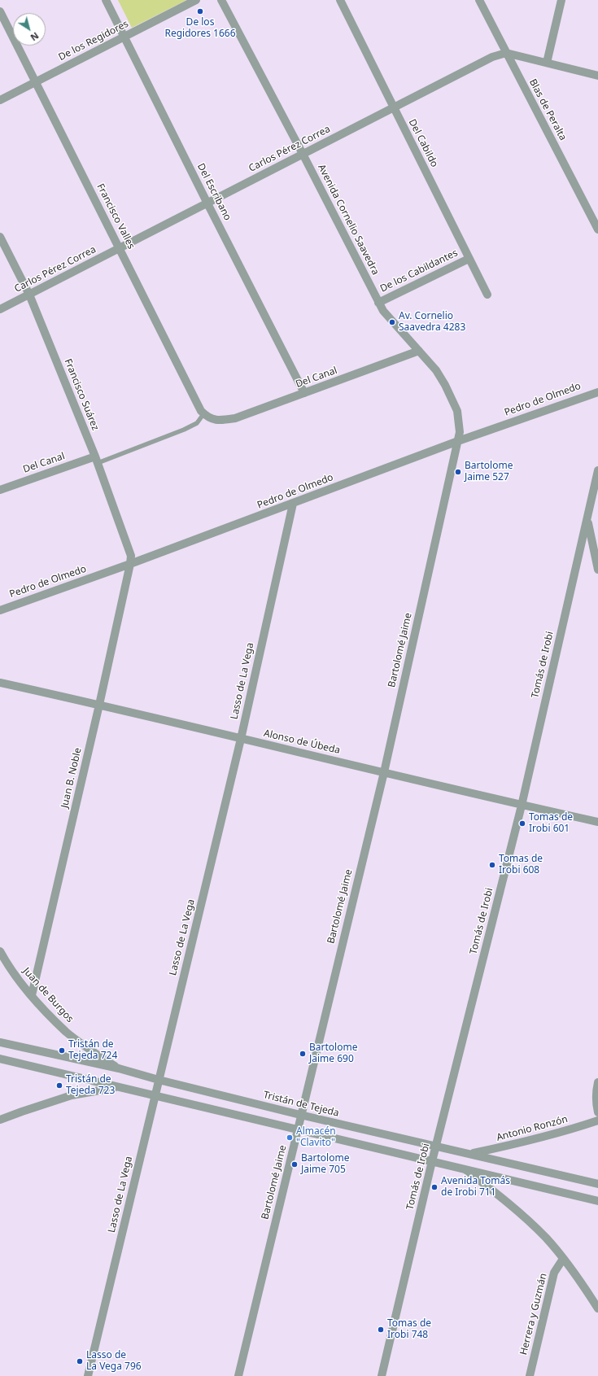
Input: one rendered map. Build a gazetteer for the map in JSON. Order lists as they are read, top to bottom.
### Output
{
  "streets": {
    "street": [
      "De los Regidores",
      "Blas de Peralta",
      "Del Cabildo",
      "Carlos Pérez Correa",
      "Del Escribano",
      "Francisco Valles",
      "Avenida Cornelio Saavedra",
      "De los Cabildantes",
      "Del Canal",
      "Francisco Suárez",
      "Pedro de Olmedo",
      "Bartolomé Jaime",
      "Tomás de Irobi",
      "Lasso de La Vega",
      "Alonso de Úbeda",
      "Juan B. Noble",
      "Juan de Burgos",
      "Tristán de Tejeda",
      "Antonio Ronzón",
      "Herrera y Guzmán"
    ]
  },
  "crossings": [
    ["De los Regidores", "Del Escribano"],
    ["De los Regidores", "Francisco Valles"],
    ["Blas de Peralta", "Carlos Pérez Correa"],
    ["Del Cabildo", "Carlos Pérez Correa"],
    ["Del Cabildo", "De los Cabildantes"],
    ["Carlos Pérez Correa", "Del Escribano"],
    ["Carlos Pérez Correa", "Francisco Valles"],
    ["Carlos Pérez Correa", "Avenida Cornelio Saavedra"],
    ["Carlos Pérez Correa", "Francisco Suárez"],
    ["Del Escribano", "Del Canal"],
    ["Francisco Valles", "Del Canal"],
    ["Avenida Cornelio Saavedra", "De los Cabildantes"],
    ["Avenida Cornelio Saavedra", "Del Canal"],
    ["Avenida Cornelio Saavedra", "Pedro de Olmedo"],
    ["Avenida Cornelio Saavedra", "Bartolomé Jaime"],
    ["Del Canal", "Francisco Suárez"],
    ["Francisco Suárez", "Pedro de Olmedo"],
    ["Francisco Suárez", "Juan B. Noble"],
    ["Pedro de Olmedo", "Bartolomé Jaime"],
    ["Pedro de Olmedo", "Lasso de La Vega"],
    ["Pedro de Olmedo", "Juan B. Noble"],
    ["Bartolomé Jaime", "Alonso de Úbeda"],
    ["Bartolomé Jaime", "Tristán de Tejeda"],
    ["Tomás de Irobi", "Alonso de Úbeda"],
    ["Tomás de Irobi", "Tristán de Tejeda"],
    ["Lasso de La Vega", "Alonso de Úbeda"],
    ["Lasso de La Vega", "Tristán de Tejeda"],
    ["Alonso de Úbeda", "Juan B. Noble"],
    ["Juan B. Noble", "Juan de Burgos"],
    ["Juan de Burgos", "Tristán de Tejeda"],
    ["Tristán de Tejeda", "Antonio Ronzón"]
  ],
  "places": [
    "De los Regidores 1666",
    "Av. Cornelio Saavedra 4283",
    "Bartolome Jaime 527",
    "Tomas de Irobi 601",
    "Tomas de Irobi 608",
    "Tristán de Tejeda 724",
    "Bartolome Jaime 690",
    "Tristán de Tejeda 723",
    "Almacén \"Clavito\"",
    "Bartolome Jaime 705",
    "Avenida Tomás de Irobi 711",
    "Tomas de Irobi 748",
    "Lasso de La Vega 796"
  ],
  "north": "bottom right"
}
